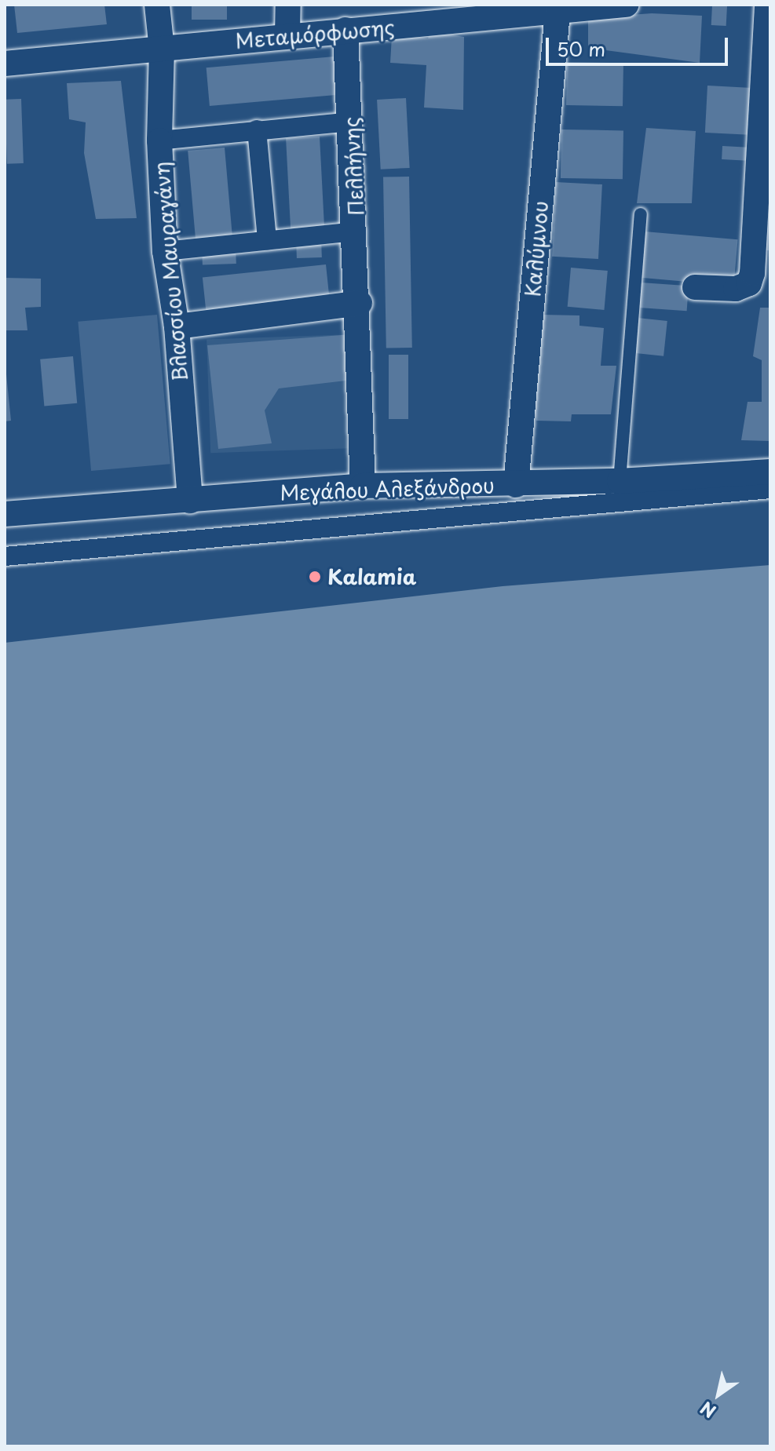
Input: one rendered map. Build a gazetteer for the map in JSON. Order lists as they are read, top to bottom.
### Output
{
  "streets": {
    "street": [
      "Μεταμόρφωσης",
      "Πελλήνης",
      "Καλύμνου",
      "Βλασσίου Μαυραγάνη",
      "Μεγάλου Αλεξάνδρου"
    ]
  },
  "crossings": [
    ["Μεταμόρφωσης", "Πελλήνης"],
    ["Μεταμόρφωσης", "Καλύμνου"],
    ["Μεταμόρφωσης", "Βλασσίου Μαυραγάνη"],
    ["Πελλήνης", "Μεγάλου Αλεξάνδρου"],
    ["Καλύμνου", "Μεγάλου Αλεξάνδρου"],
    ["Βλασσίου Μαυραγάνη", "Μεγάλου Αλεξάνδρου"]
  ],
  "places": ["Kalamia"],
  "scale_bar": "50 m",
  "north": "bottom left"
}
